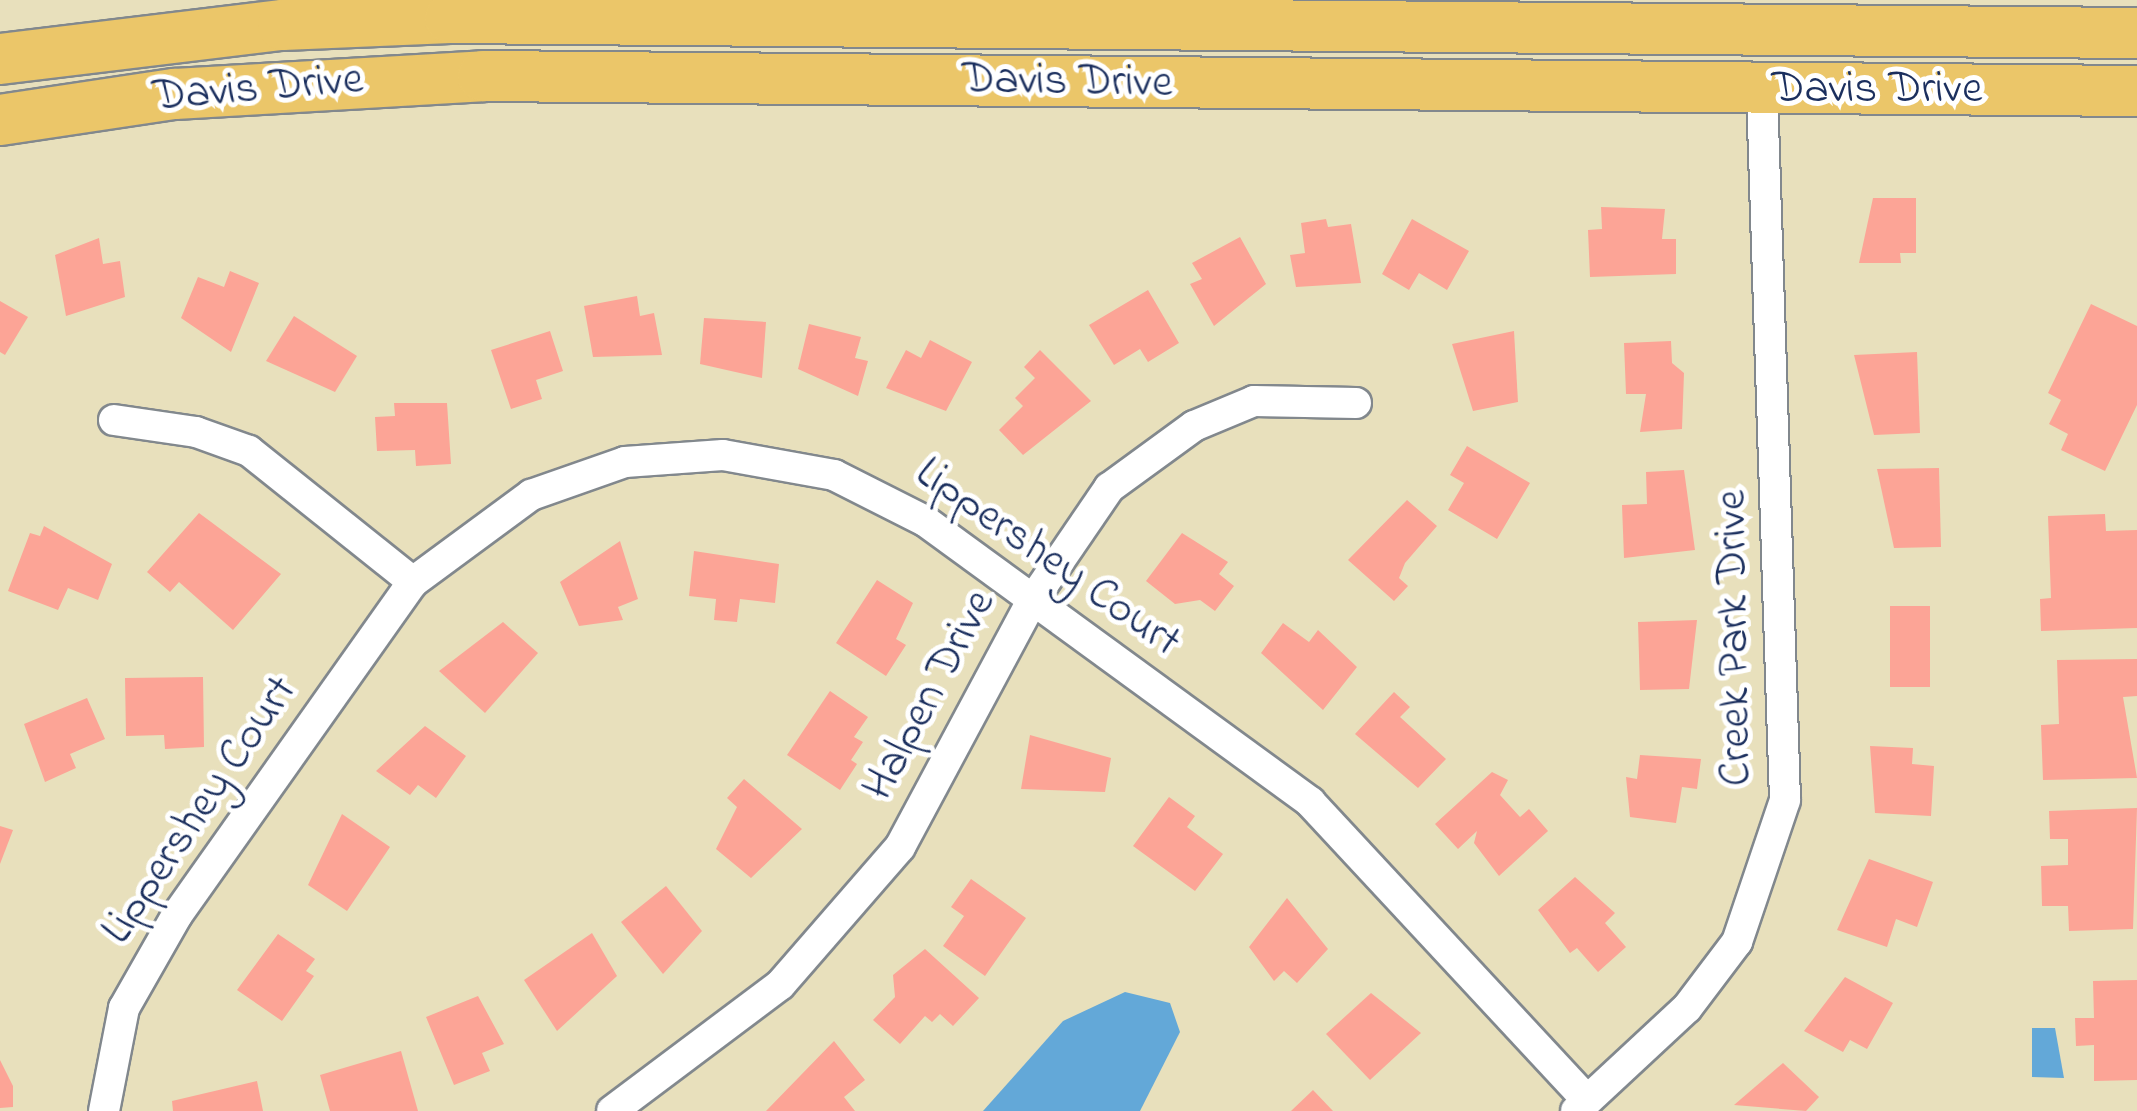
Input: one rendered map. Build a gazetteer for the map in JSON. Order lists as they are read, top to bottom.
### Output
{
  "streets": {
    "main road": ["Davis Drive"],
    "street": ["Lippershey Court", "Creek Park Drive", "Halpen Drive"]
  },
  "crossings": [
    ["Davis Drive", "Creek Park Drive"],
    ["Lippershey Court", "Creek Park Drive"],
    ["Lippershey Court", "Halpen Drive"]
  ]
}
